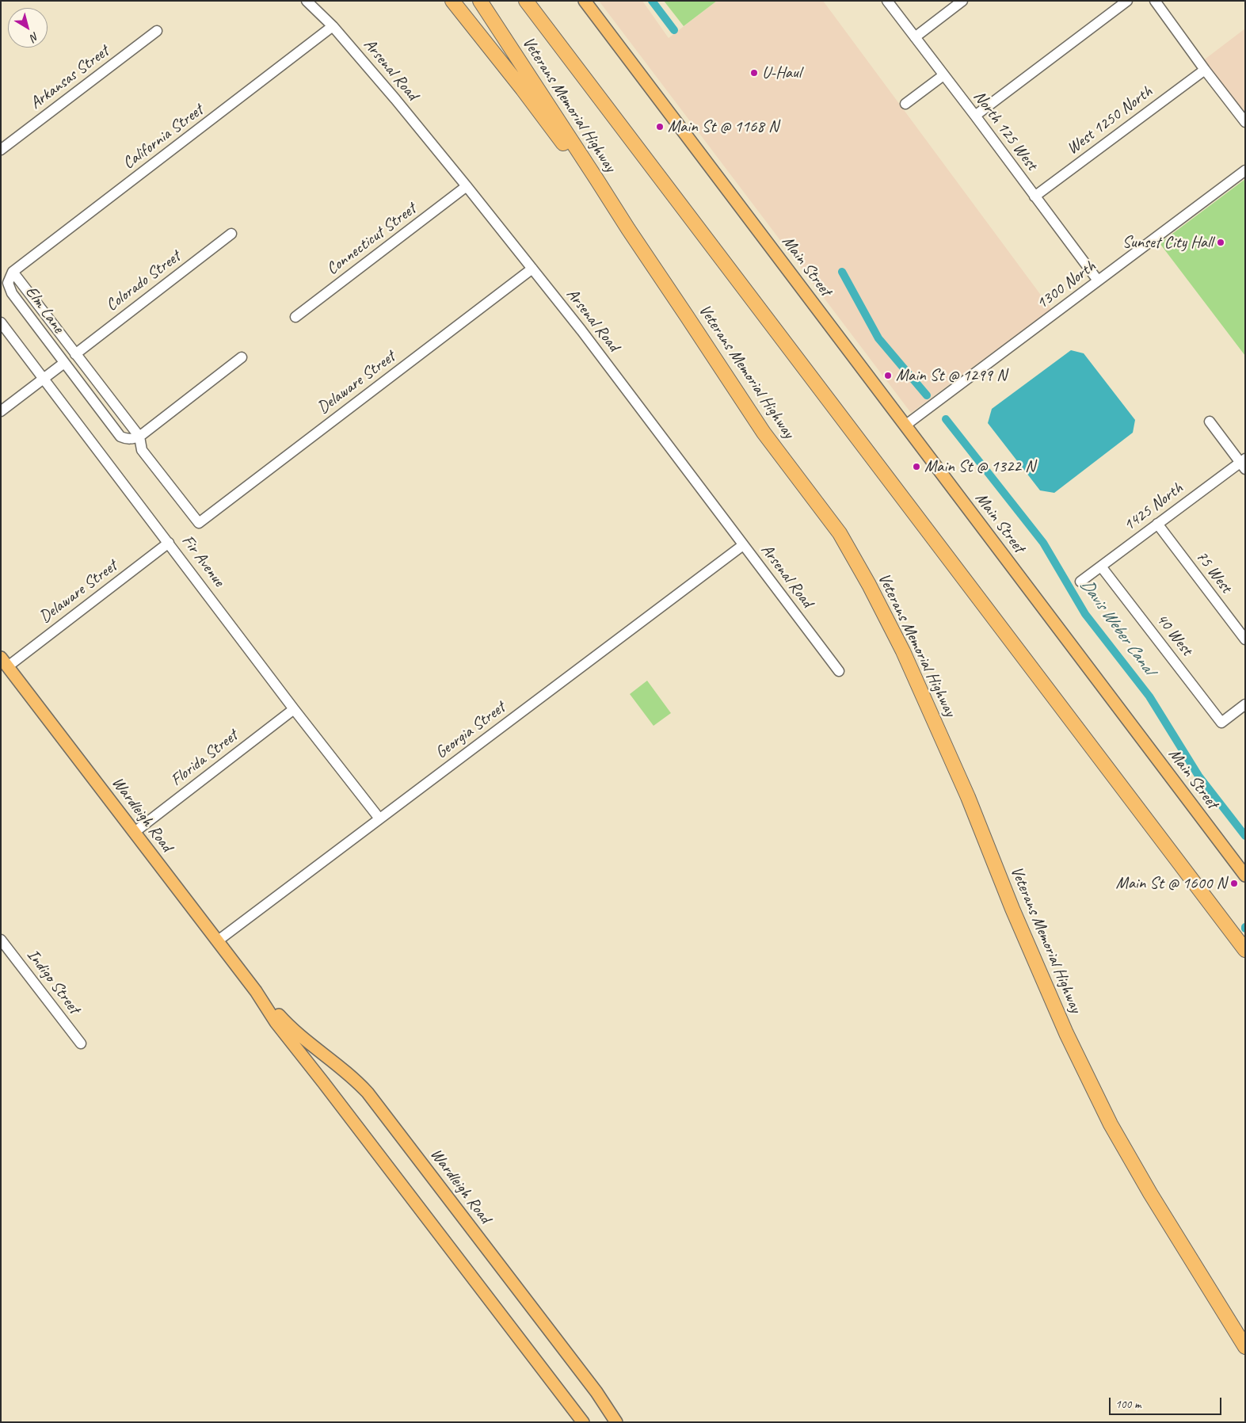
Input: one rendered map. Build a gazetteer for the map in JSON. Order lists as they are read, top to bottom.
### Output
{
  "streets": {
    "highway": ["Veterans Memorial Highway"],
    "main road": ["Main Street", "Wardleigh Road"],
    "street": [
      "Arsenal Road",
      "Arkansas Street",
      "West 1250 North",
      "North 125 West",
      "California Street",
      "Connecticut Street",
      "Colorado Street",
      "1300 North",
      "Elm Lane",
      "Delaware Street",
      "1425 North",
      "Fir Avenue",
      "75 West",
      "40 West",
      "Georgia Street",
      "Florida Street",
      "Indigo Street"
    ]
  },
  "crossings": [
    ["Arsenal Road", "California Street"],
    ["Arsenal Road", "Connecticut Street"],
    ["Arsenal Road", "Delaware Street"],
    ["Arsenal Road", "Georgia Street"],
    ["West 1250 North", "North 125 West"],
    ["North 125 West", "1300 North"],
    ["California Street", "Elm Lane"],
    ["Main Street", "1300 North"],
    ["Colorado Street", "Elm Lane"],
    ["Elm Lane", "Delaware Street"],
    ["Delaware Street", "Fir Avenue"],
    ["Delaware Street", "Wardleigh Road"],
    ["1425 North", "75 West"],
    ["1425 North", "40 West"],
    ["Fir Avenue", "Georgia Street"],
    ["Fir Avenue", "Florida Street"],
    ["Georgia Street", "Wardleigh Road"],
    ["Florida Street", "Wardleigh Road"]
  ],
  "water": ["Davis Weber Canal"],
  "places": [
    "U-Haul",
    "Main St @ 1168 N",
    "Sunset City Hall",
    "Main St @ 1299 N",
    "Main St @ 1322 N",
    "Main St @ 1600 N"
  ],
  "scale_bar": "100 m",
  "north": "bottom right"
}
